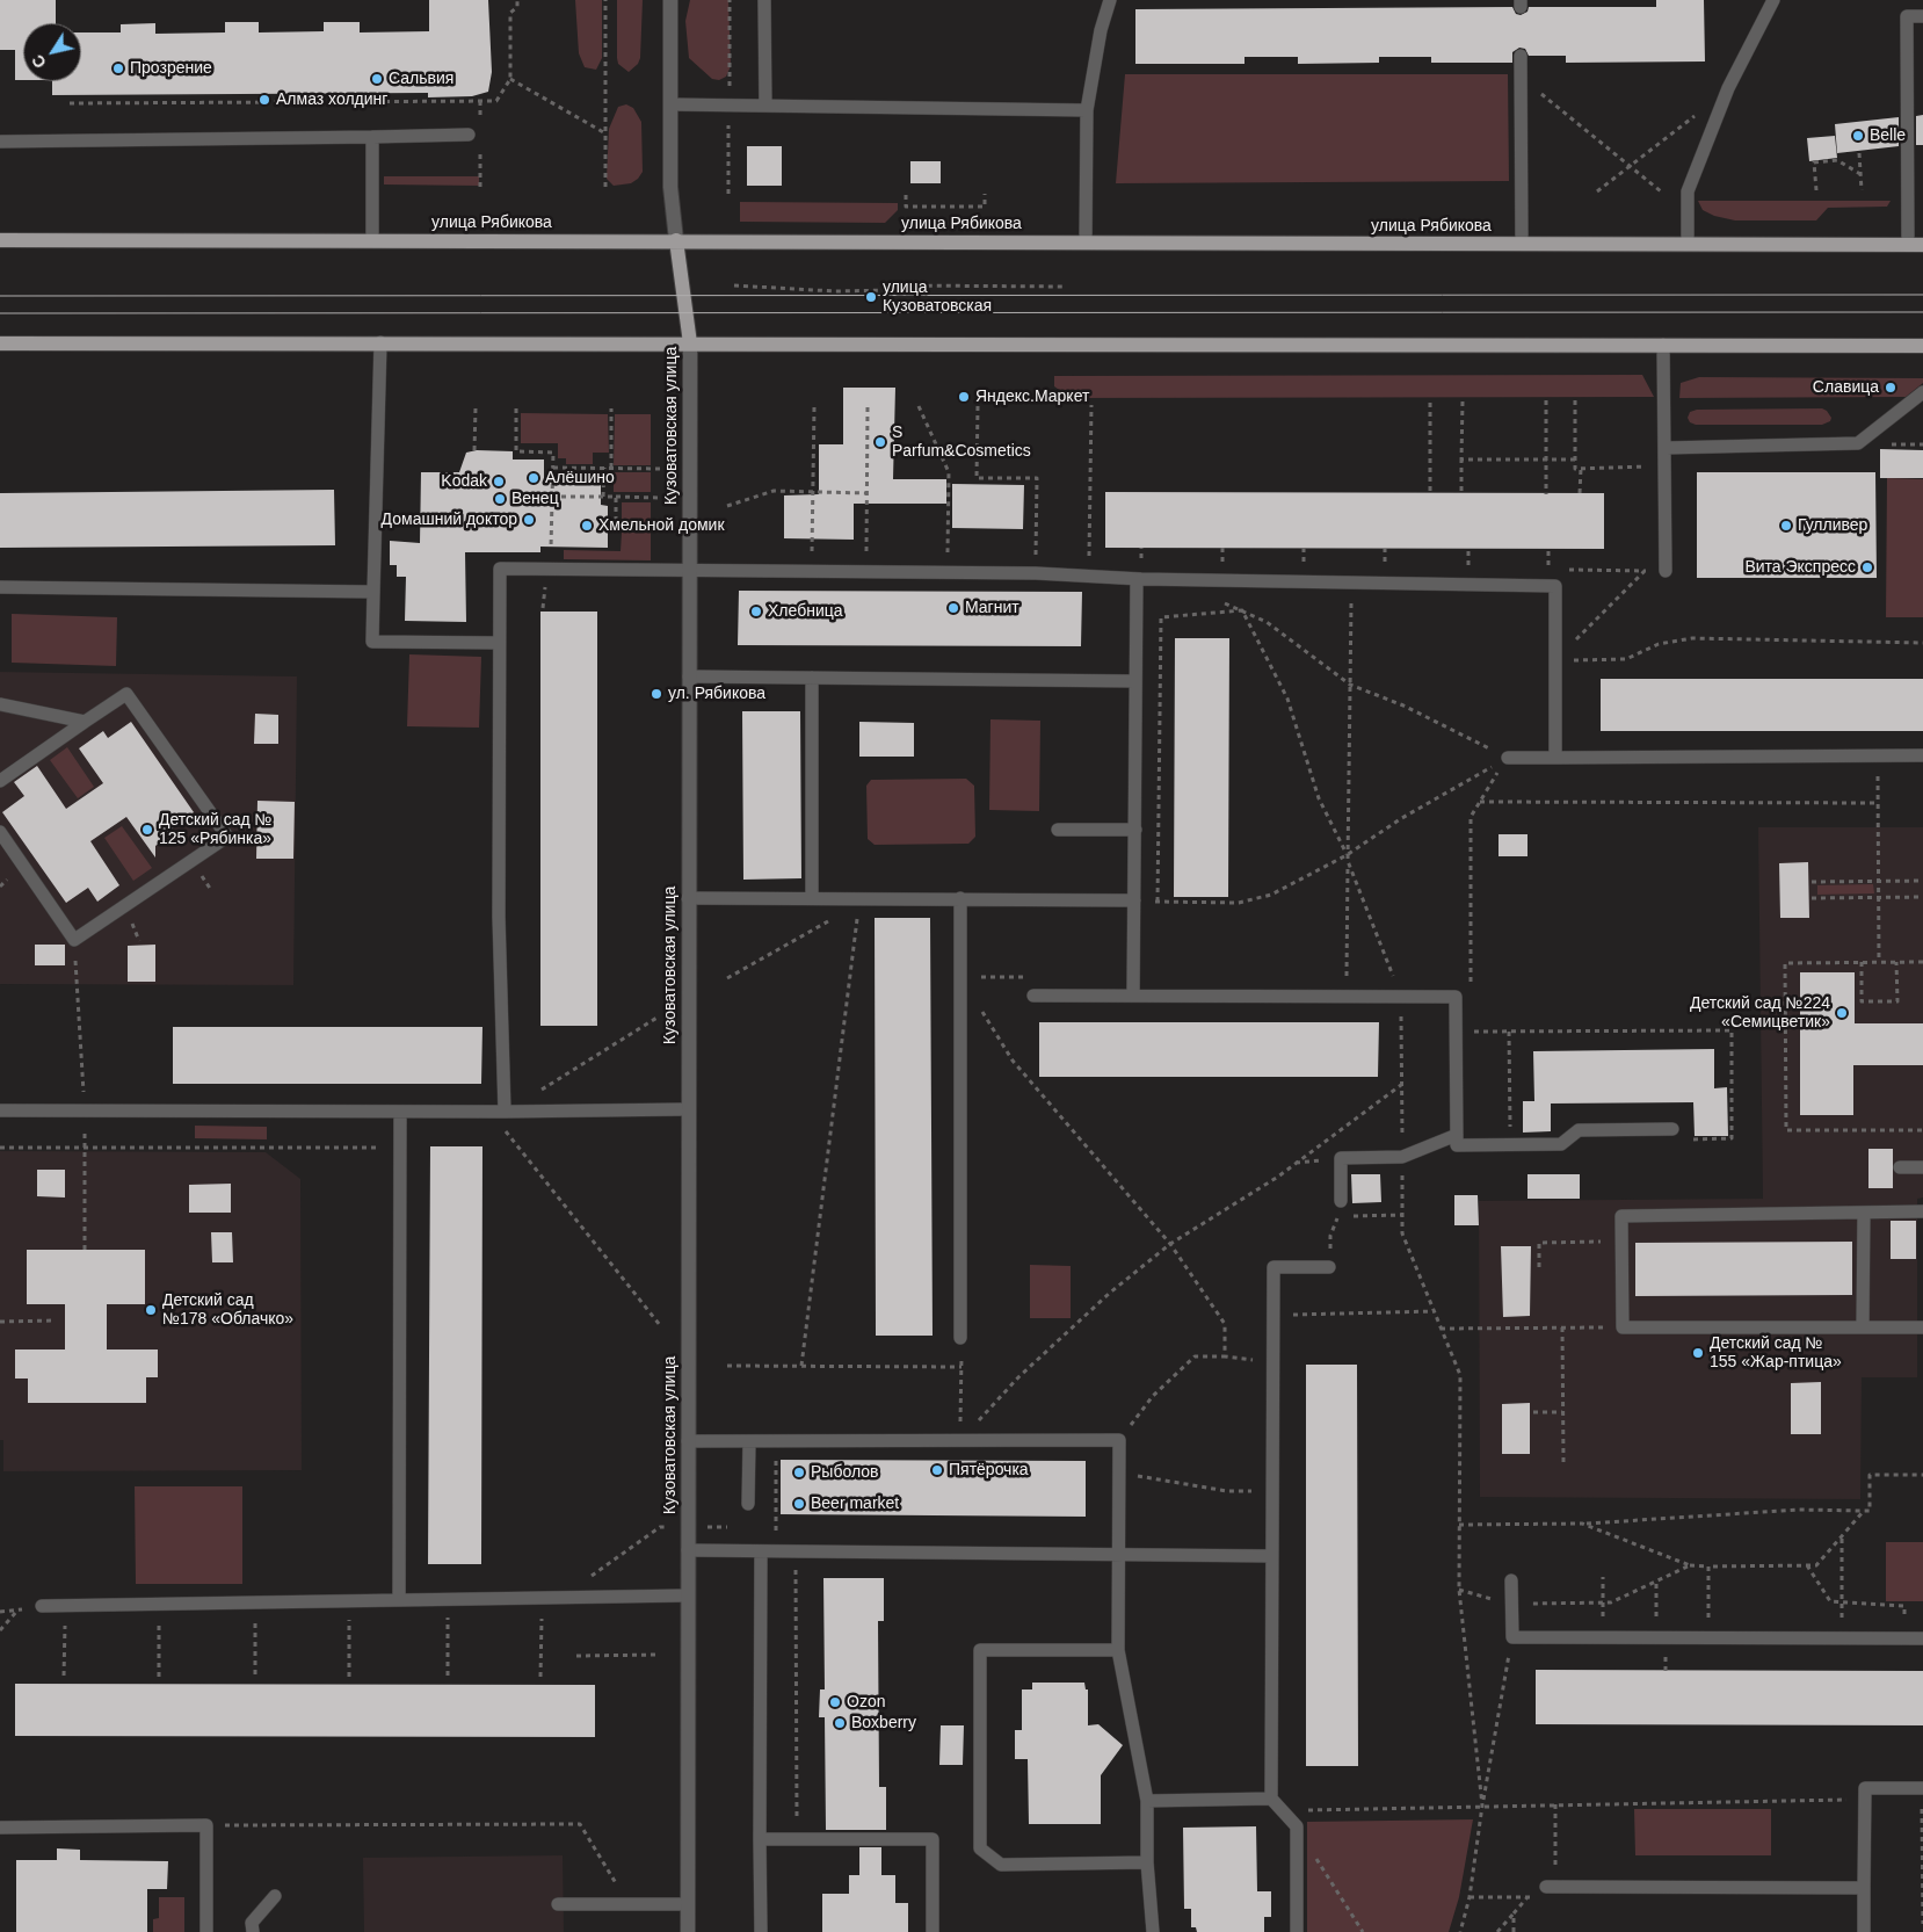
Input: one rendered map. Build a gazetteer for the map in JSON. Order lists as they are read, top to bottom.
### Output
{
  "streets": {
    "main road": ["улица Рябикова", "Кузоватовская улица"]
  },
  "crossings": [
    ["улица Рябикова", "Кузоватовская улица"]
  ],
  "places": [
    "Прозрение",
    "Сальвия",
    "Алмаз холдинг",
    "Belle",
    "улица Кузоватовская",
    "Славица",
    "Яндекс.Маркет",
    "S Parfum&Cosmetics",
    "Алёшино",
    "Kodak",
    "Венец",
    "Домашний доктор",
    "Хмельной домик",
    "Гулливер",
    "Вита Экспресс",
    "Магнит",
    "Хлебница",
    "ул. Рябикова",
    "Детский сад № 125 «Рябинка»",
    "Детский сад №224 «Семицветик»",
    "Детский сад №178 «Облачко»",
    "Детский сад № 155 «Жар-птица»",
    "Пятёрочка",
    "Рыболов",
    "Beer market",
    "Ozon",
    "Boxberry"
  ],
  "north": "bottom left"
}
